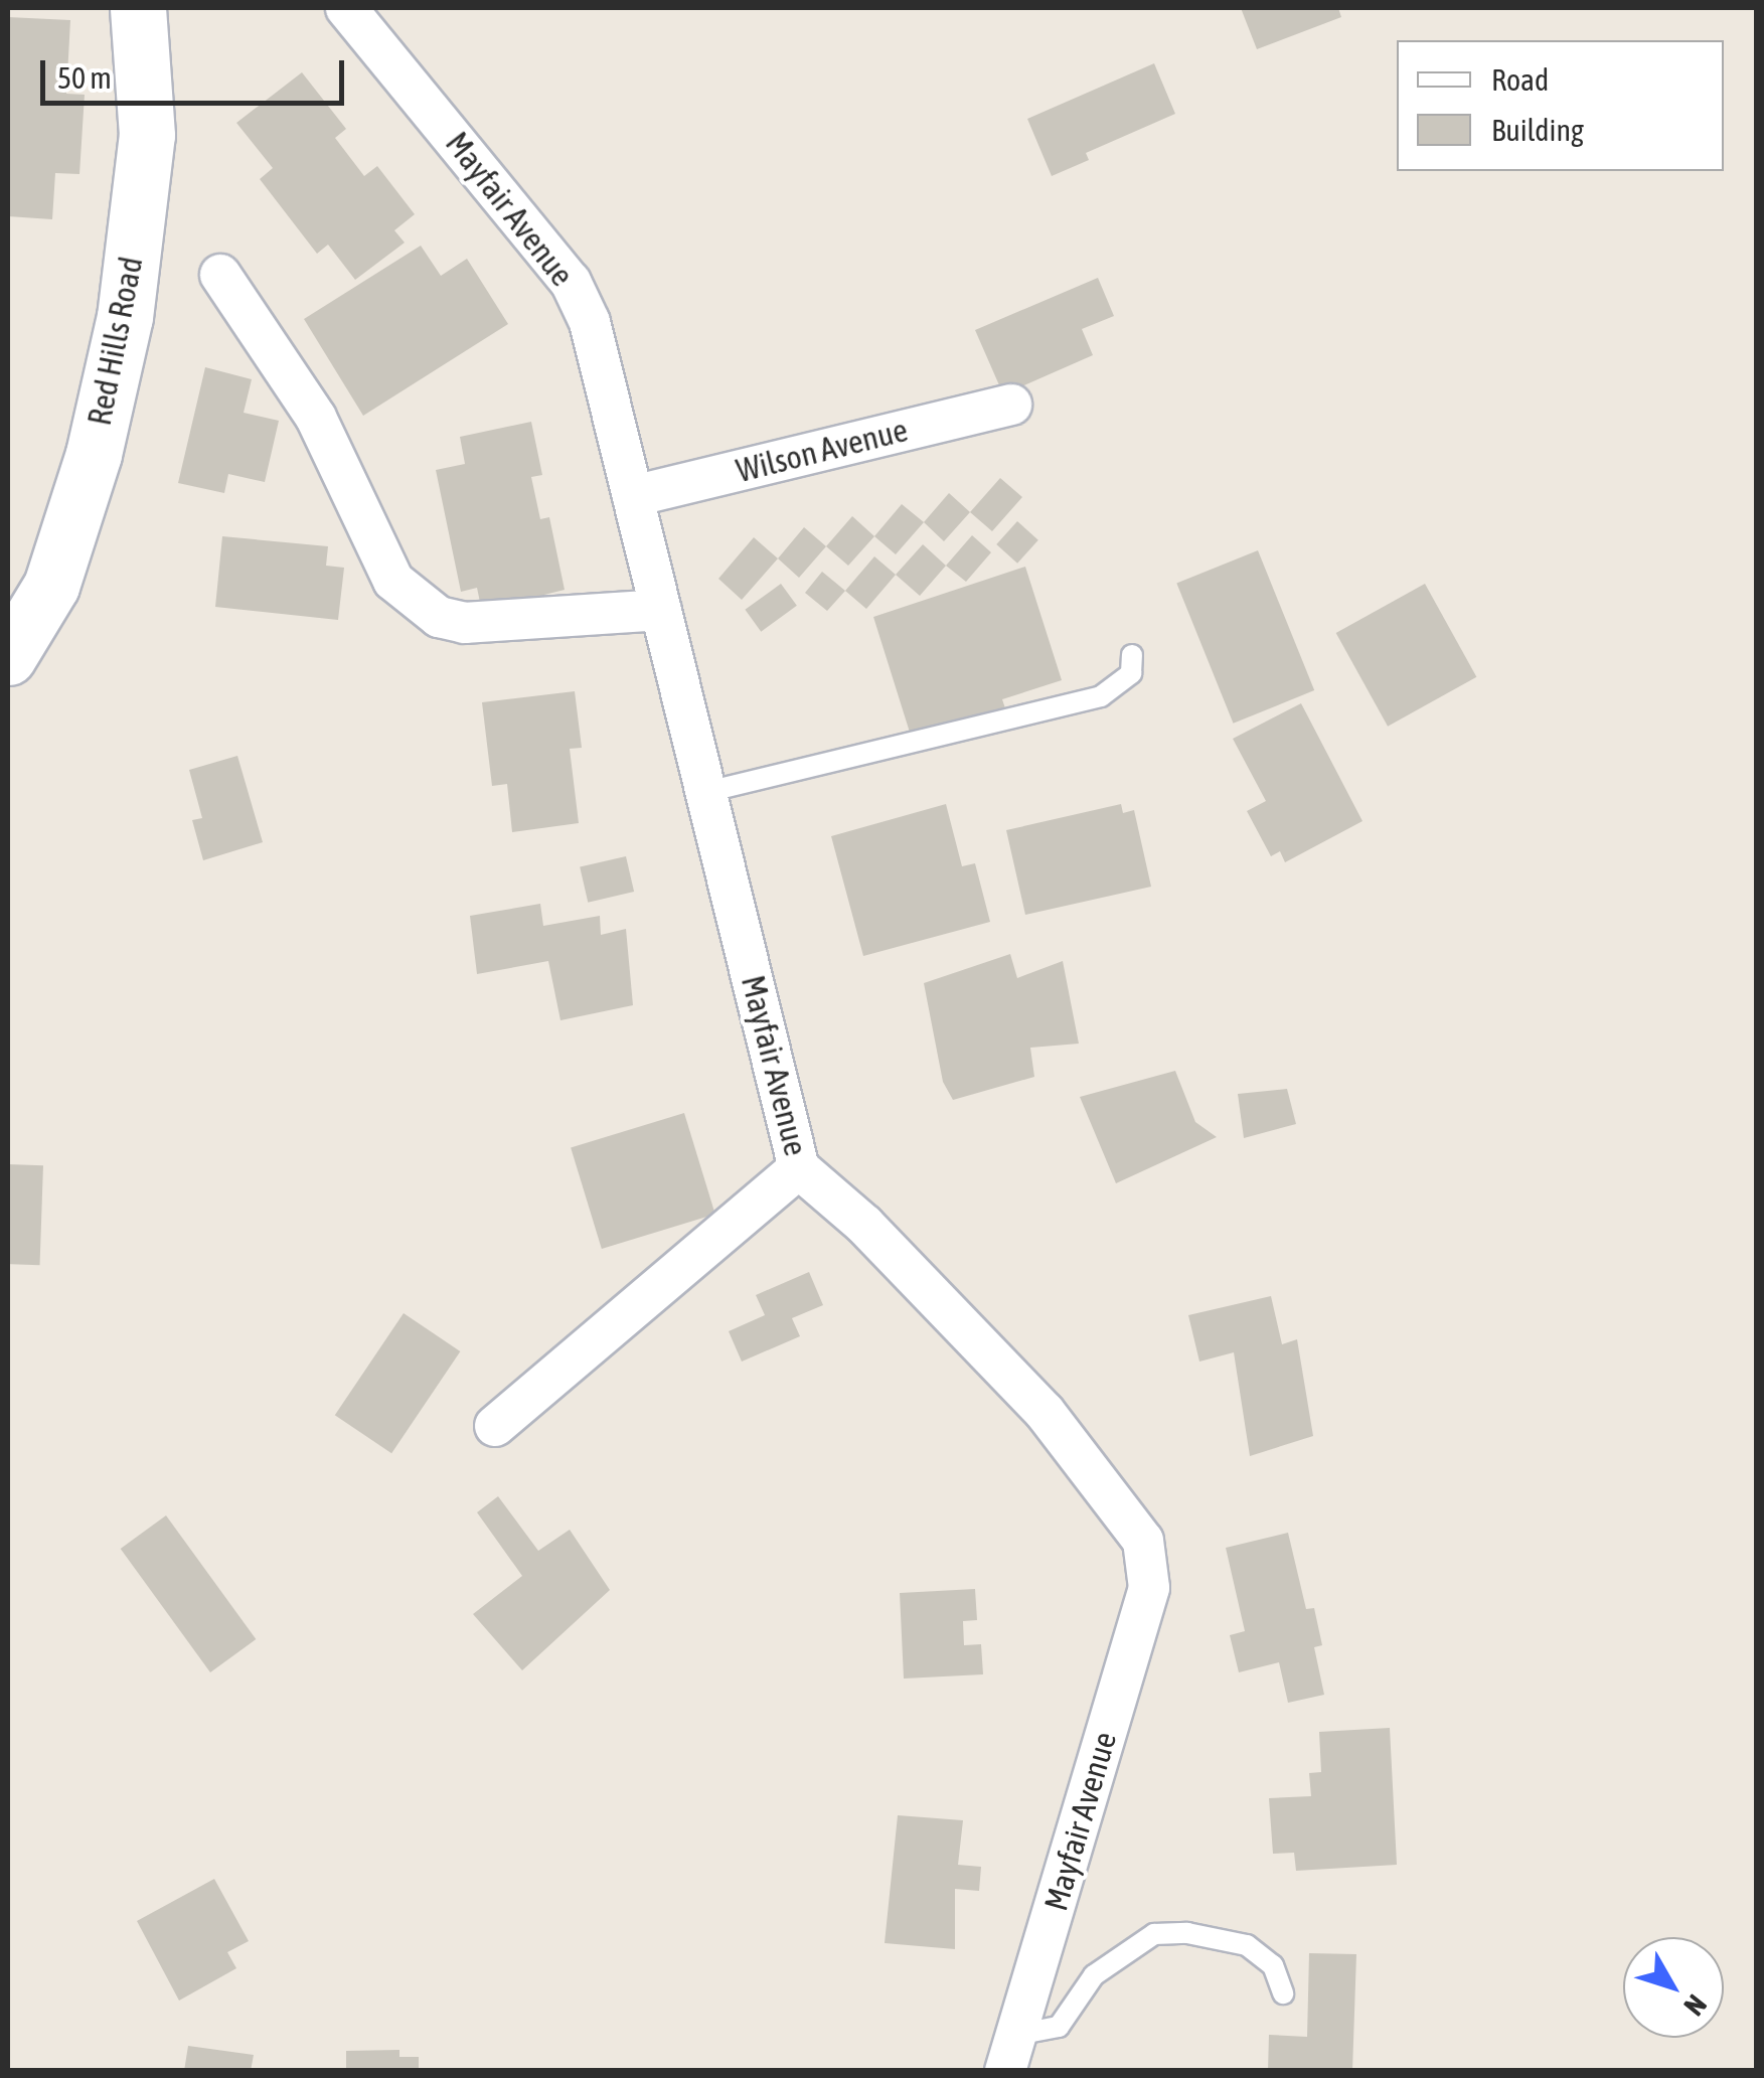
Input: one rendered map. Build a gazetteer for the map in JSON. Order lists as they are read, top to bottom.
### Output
{
  "streets": {
    "main road": ["Red Hills Road"],
    "street": ["Mayfair Avenue", "Wilson Avenue"]
  },
  "crossings": [
    ["Mayfair Avenue", "Wilson Avenue"]
  ],
  "legend": ["Road", "Building"],
  "scale_bar": "50 m",
  "north": "bottom right"
}
